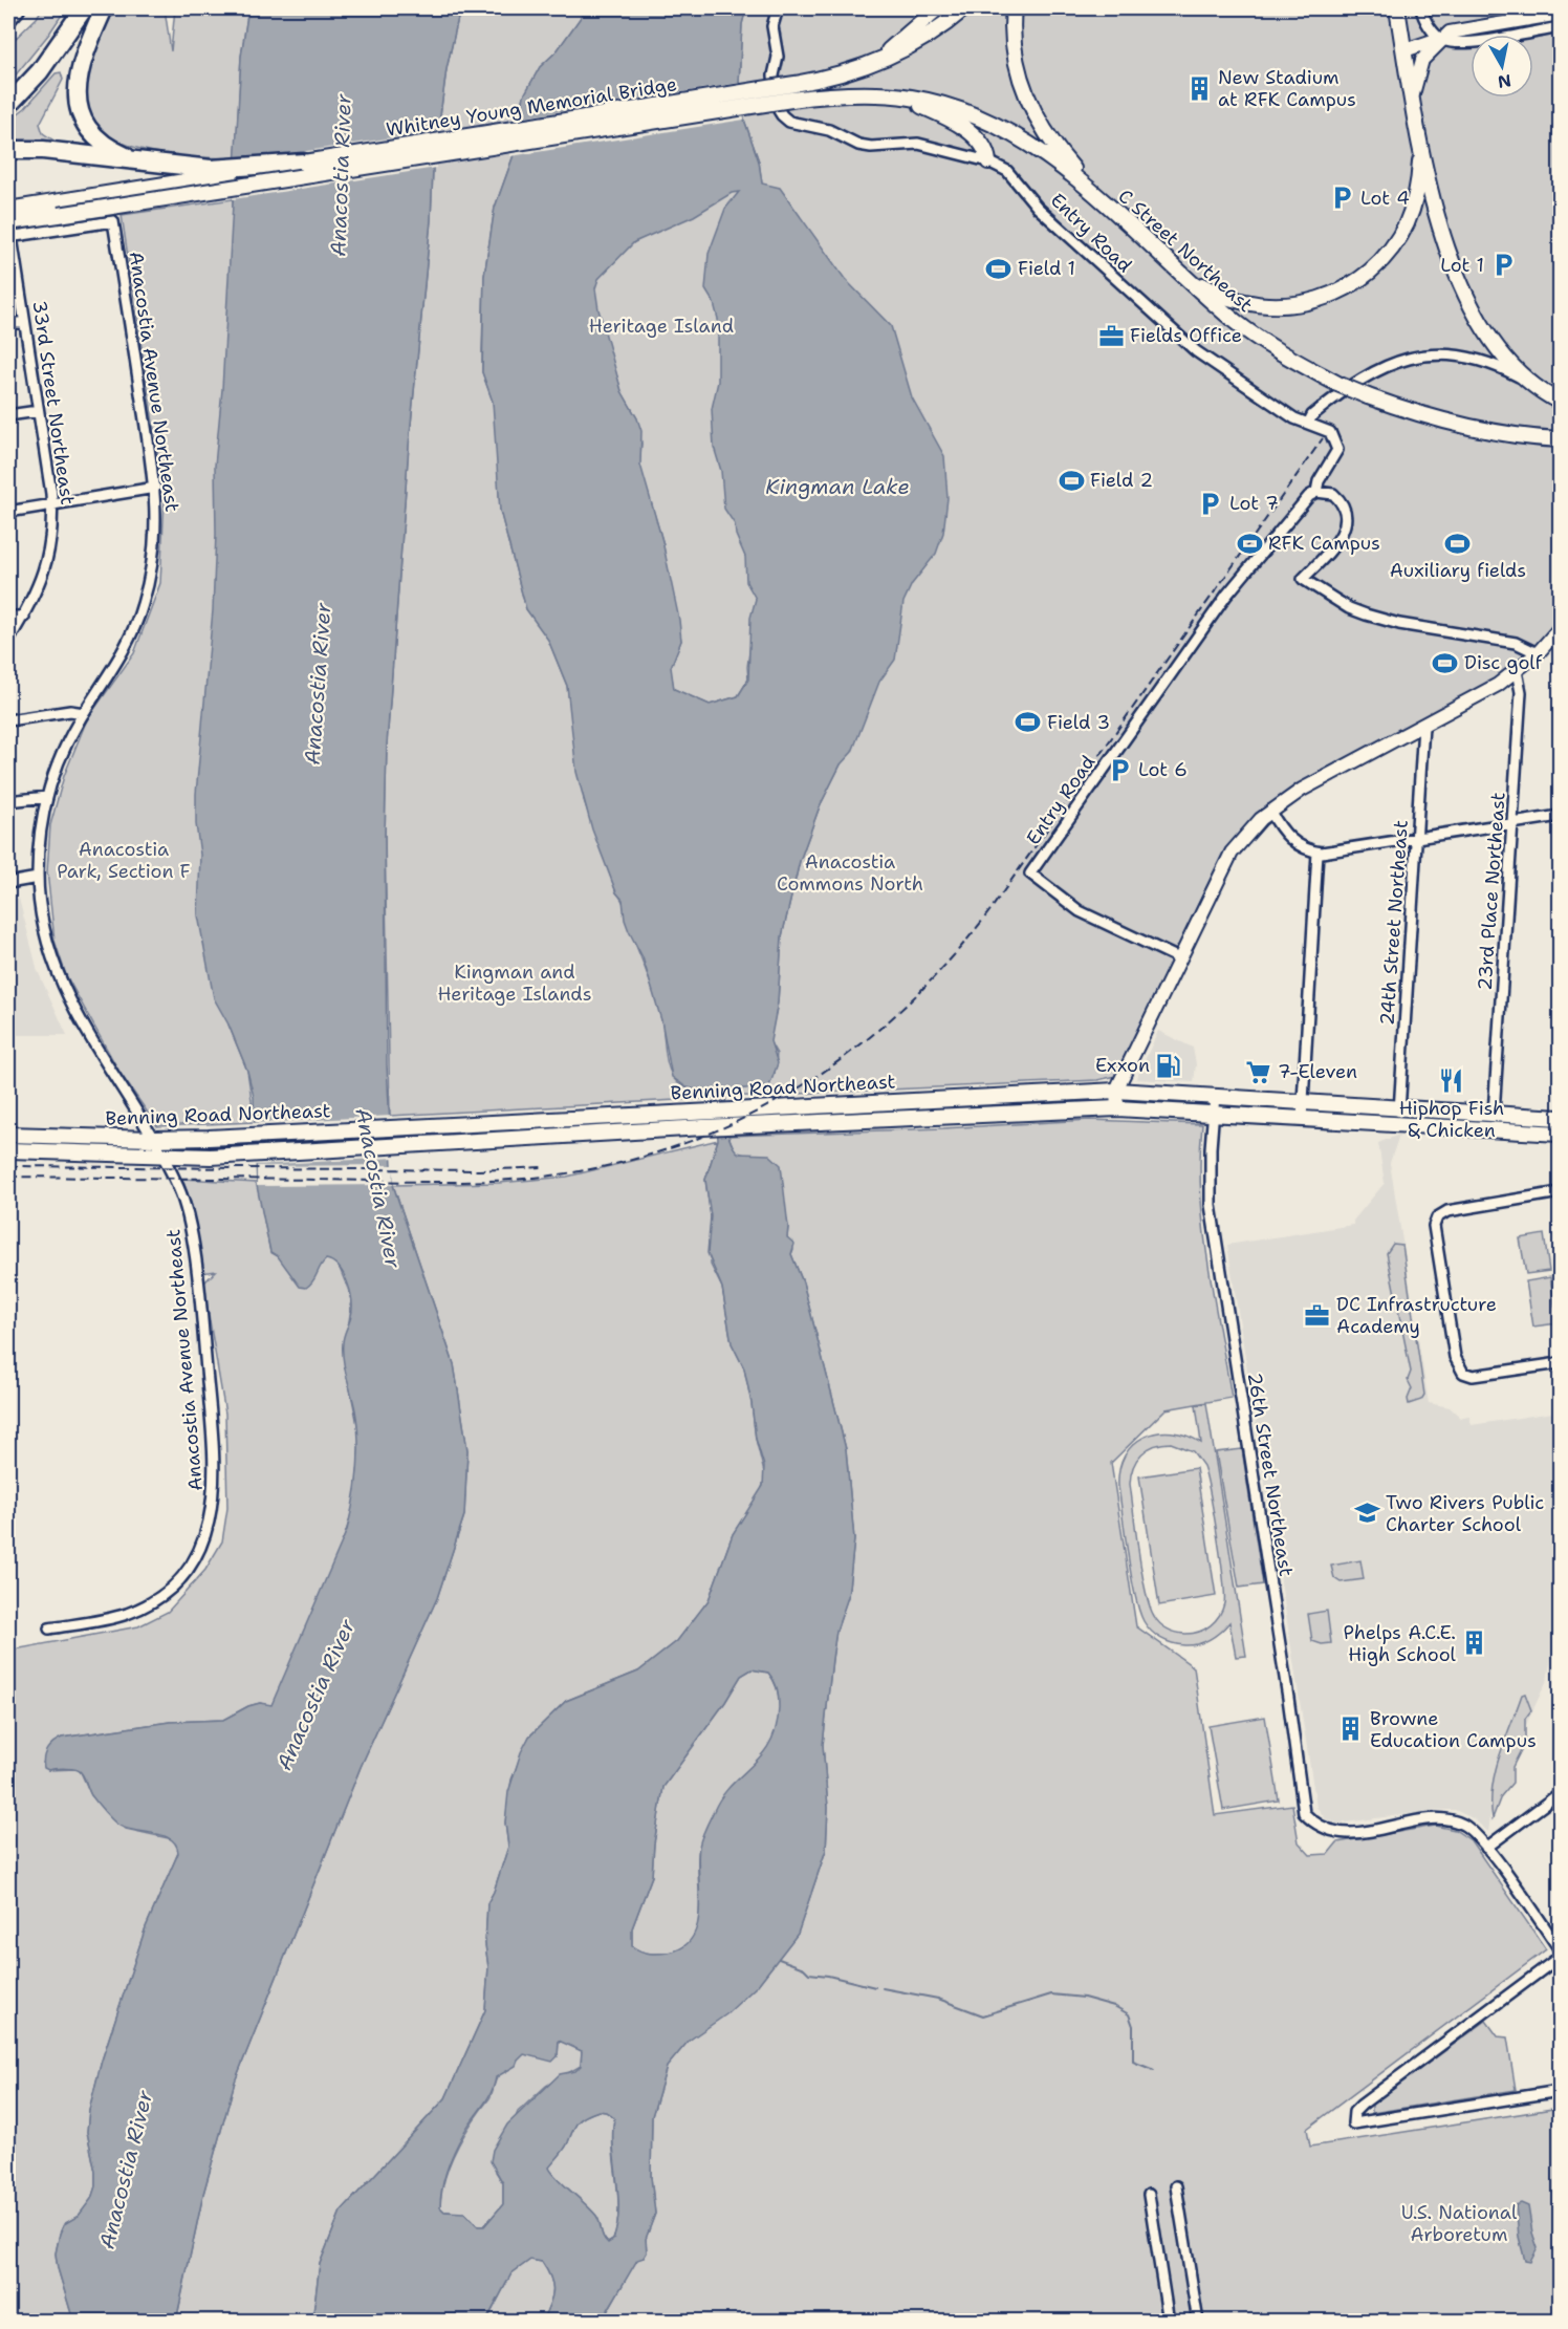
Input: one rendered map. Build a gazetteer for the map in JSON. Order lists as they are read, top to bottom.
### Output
{
  "streets": {
    "main road": ["Whitney Young Memorial Bridge", "C Street Northeast", "Benning Road Northeast"],
    "street": [
      "Entry Road",
      "Anacostia Avenue Northeast",
      "33rd Street Northeast",
      "23rd Place Northeast",
      "24th Street Northeast",
      "26th Street Northeast"
    ]
  },
  "crossings": [
    ["Whitney Young Memorial Bridge", "C Street Northeast"],
    ["Anacostia Avenue Northeast", "33rd Street Northeast"],
    ["Anacostia Avenue Northeast", "Benning Road Northeast"],
    ["23rd Place Northeast", "Benning Road Northeast"],
    ["24th Street Northeast", "Benning Road Northeast"],
    ["Benning Road Northeast", "26th Street Northeast"]
  ],
  "water": ["Anacostia River", "Kingman Lake"],
  "parks": [
    "Heritage Island",
    "Anacostia Park, Section F",
    "Anacostia Commons North",
    "Kingman and Heritage Islands",
    "U.S. National Arboretum"
  ],
  "places": {
    "building": ["New Stadium at RFK Campus", "Phelps A.C.E. High School", "Browne Education Campus"],
    "parking": [
      "Lot 4",
      "Lot 1",
      "Lot 7",
      "Lot 6"
    ],
    "sports": [
      "Field 1",
      "Field 2",
      "RFK Campus",
      "Auxiliary fields",
      "Disc golf",
      "Field 3"
    ],
    "office": ["Fields Office", "DC Infrastructure Academy"],
    "fuel station": ["Exxon"],
    "supermarket": ["7-Eleven"],
    "restaurant": ["Hiphop Fish & Chicken"],
    "school or university": ["Two Rivers Public Charter School"]
  },
  "north": "bottom"
}
